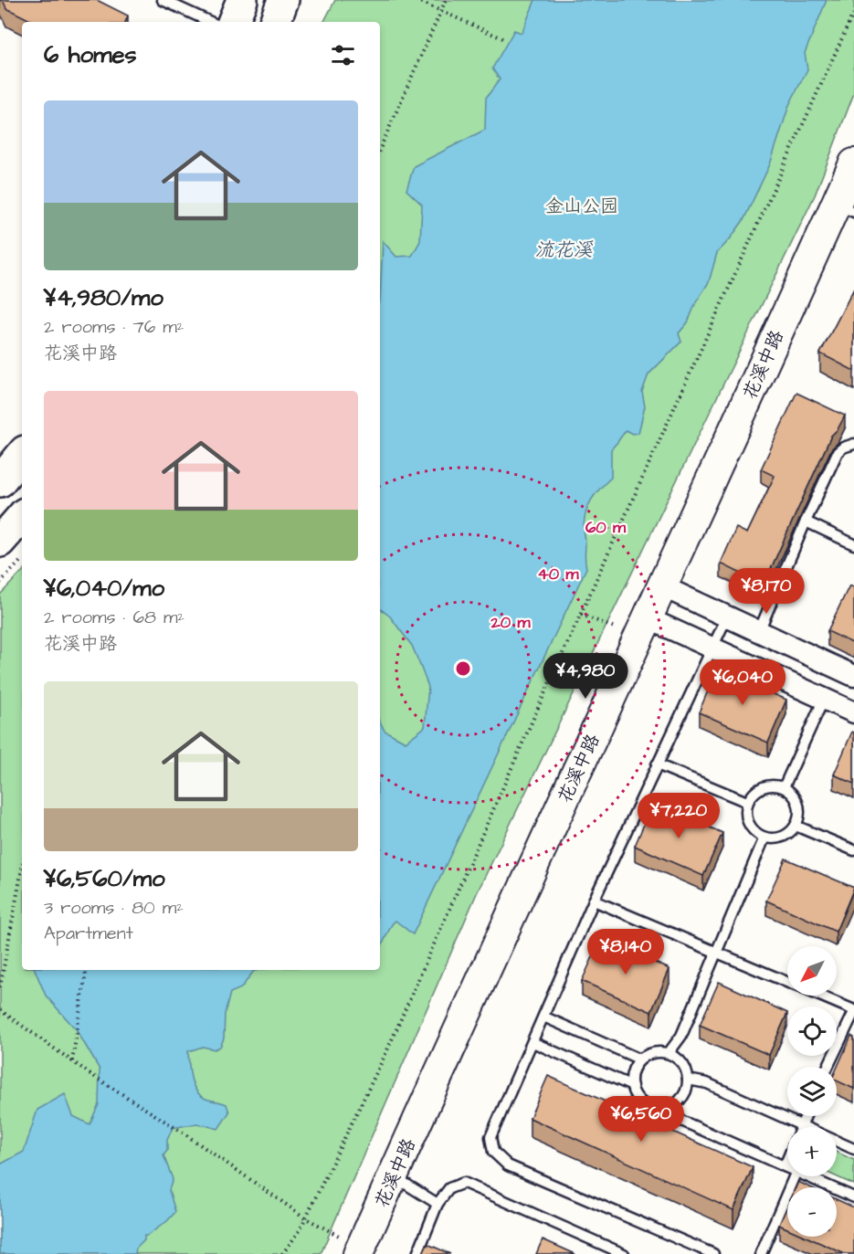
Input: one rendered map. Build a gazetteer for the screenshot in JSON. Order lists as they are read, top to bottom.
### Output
{
  "streets": {
    "street": ["花溪中路"]
  },
  "water": ["流花溪"],
  "parks": ["金山公园"],
  "north": "bottom left",
  "page": {
    "heading": "6 homes",
    "list": [
      {
        "name": "¥4,980/mo",
        "note": "2 rooms · 76 m² · 花溪中路"
      },
      {
        "name": "¥6,040/mo",
        "note": "2 rooms · 68 m² · 花溪中路"
      },
      {
        "name": "¥6,560/mo",
        "note": "3 rooms · 80 m² · Apartment"
      }
    ],
    "price": [
      "¥8,170",
      "¥4,980",
      "¥6,040",
      "¥7,220",
      "¥8,140",
      "¥6,560"
    ],
    "map_buttons": ["+", "−"]
  },
  "rings": ["60 m", "40 m", "20 m"]
}
